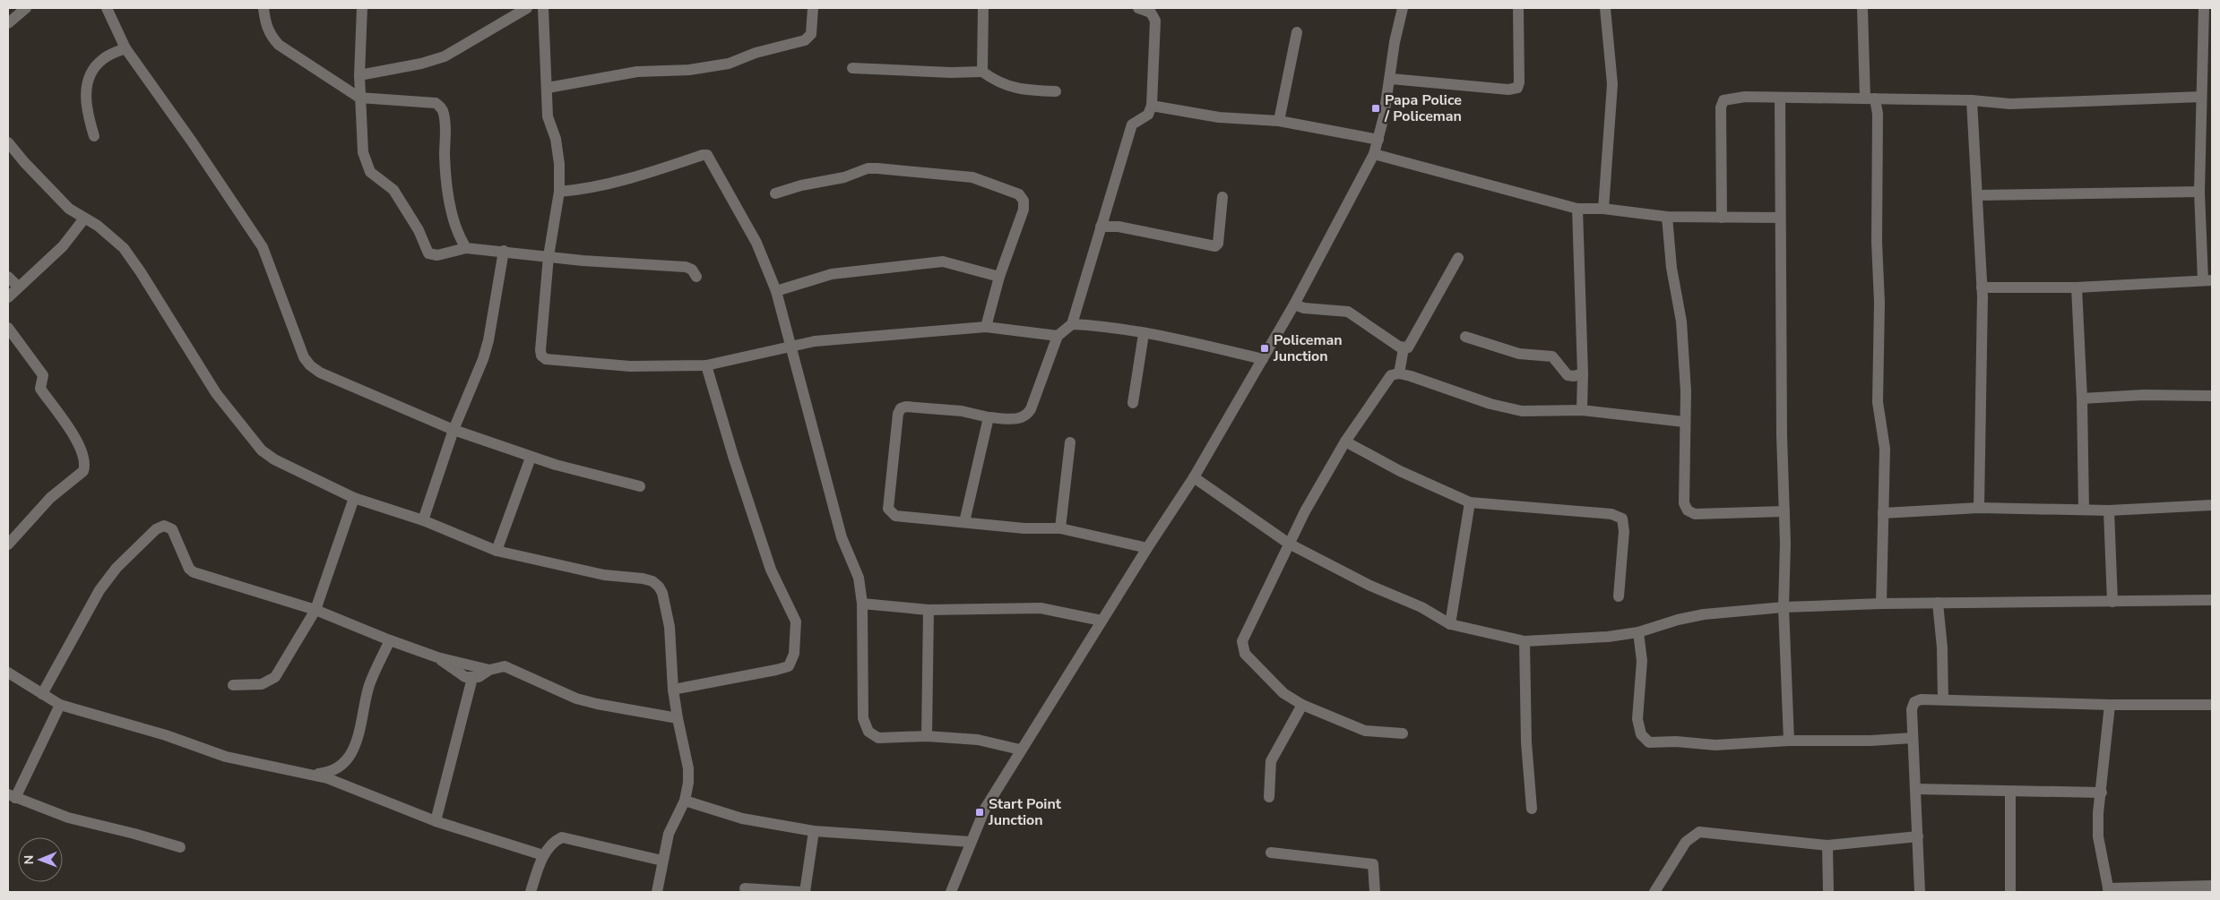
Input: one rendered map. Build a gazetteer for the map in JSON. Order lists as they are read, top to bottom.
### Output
{
  "places": {
    "transit": ["Papa Police / Policeman", "Policeman Junction", "Start Point Junction"]
  },
  "north": "left"
}
